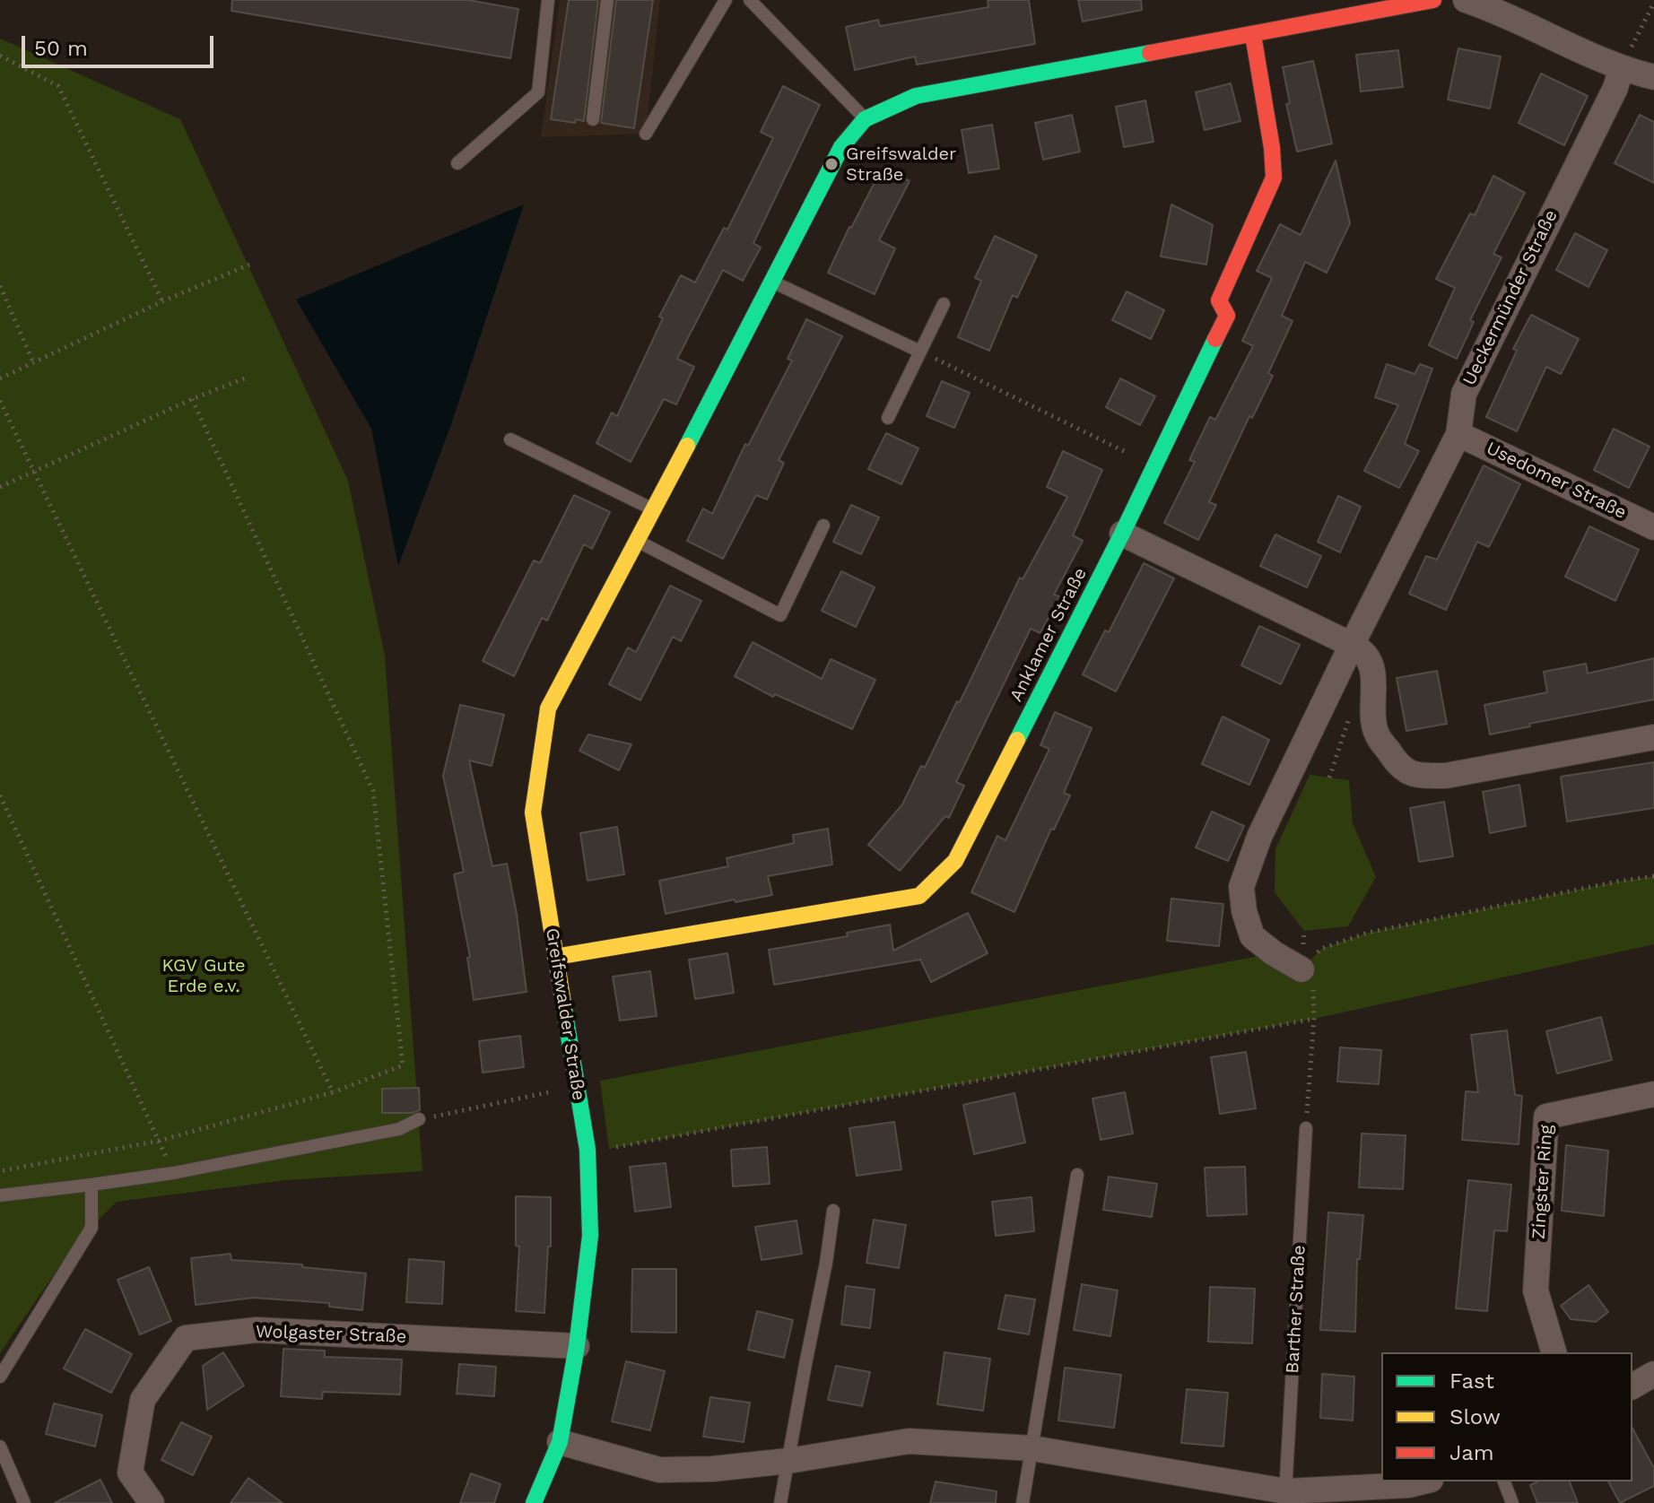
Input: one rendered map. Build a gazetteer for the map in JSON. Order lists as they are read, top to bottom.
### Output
{
  "streets": {
    "street": [
      "Ueckermünder Straße",
      "Usedomer Straße",
      "Anklamer Straße",
      "Greifswalder Straße",
      "Zingster Ring",
      "Wolgaster Straße"
    ],
    "lane": ["Barther Straße"]
  },
  "crossings": [
    ["Ueckermünder Straße", "Usedomer Straße"],
    ["Anklamer Straße", "Greifswalder Straße"],
    ["Greifswalder Straße", "Wolgaster Straße"]
  ],
  "parks": ["KGV Gute Erde e.v."],
  "places": ["Greifswalder Straße"],
  "legend": ["Fast", "Slow", "Jam"],
  "scale_bar": "50 m"
}
